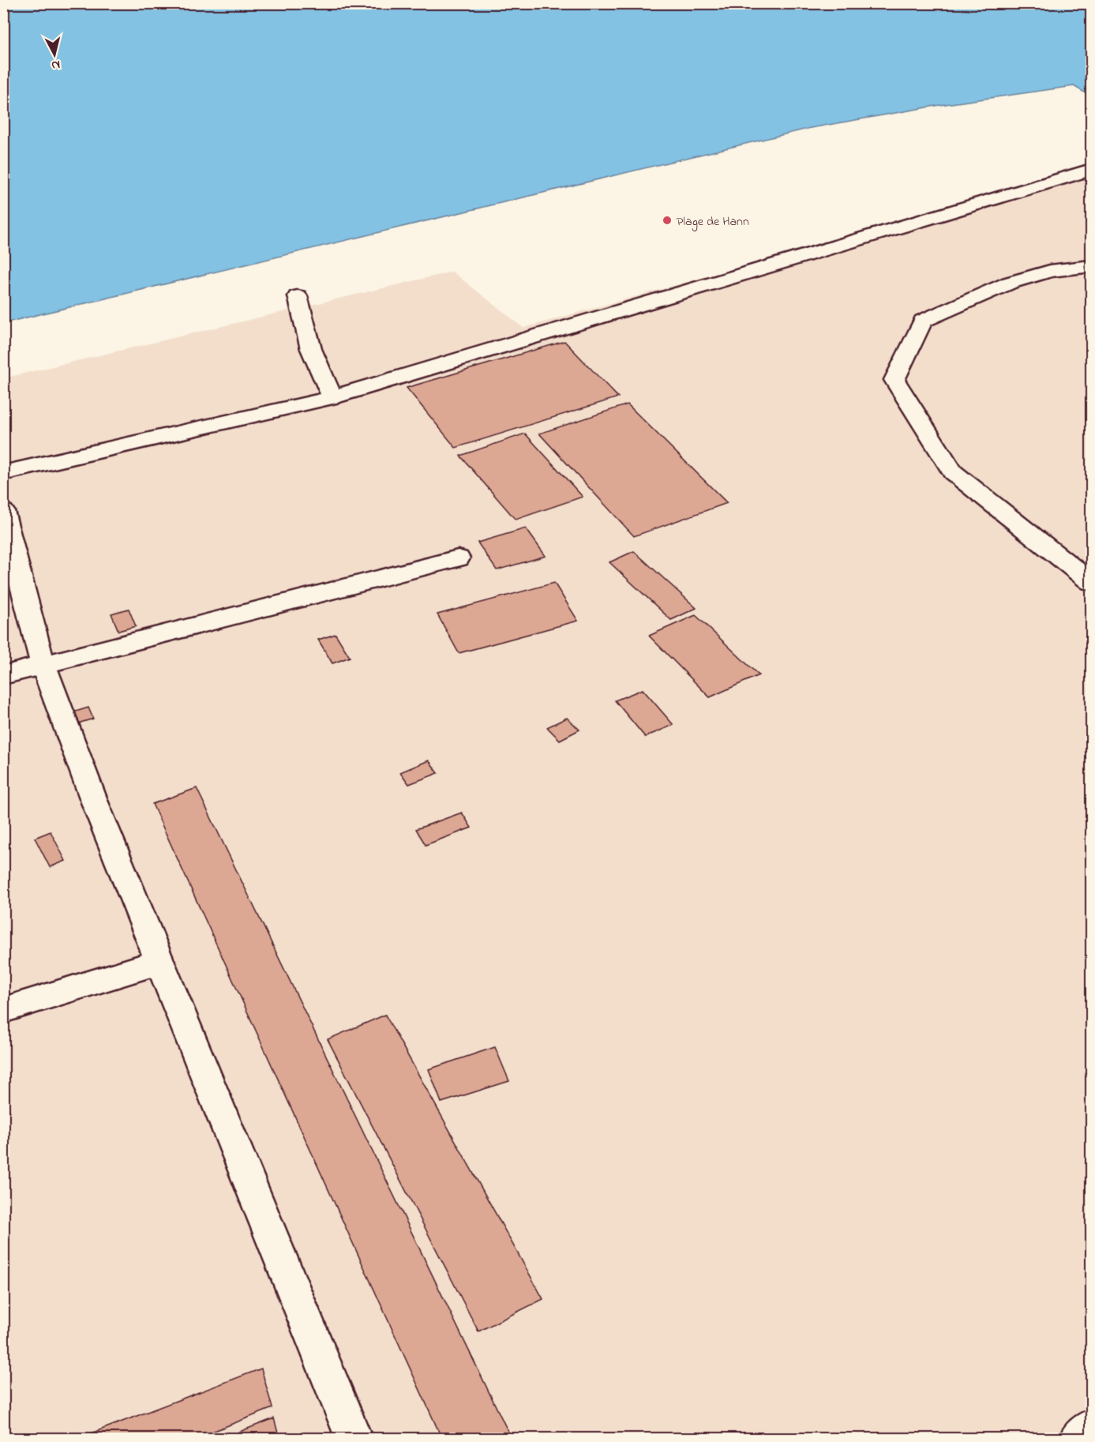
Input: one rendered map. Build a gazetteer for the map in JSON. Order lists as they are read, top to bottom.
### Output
{
  "places": ["Plage de Hann"],
  "north": "bottom"
}
